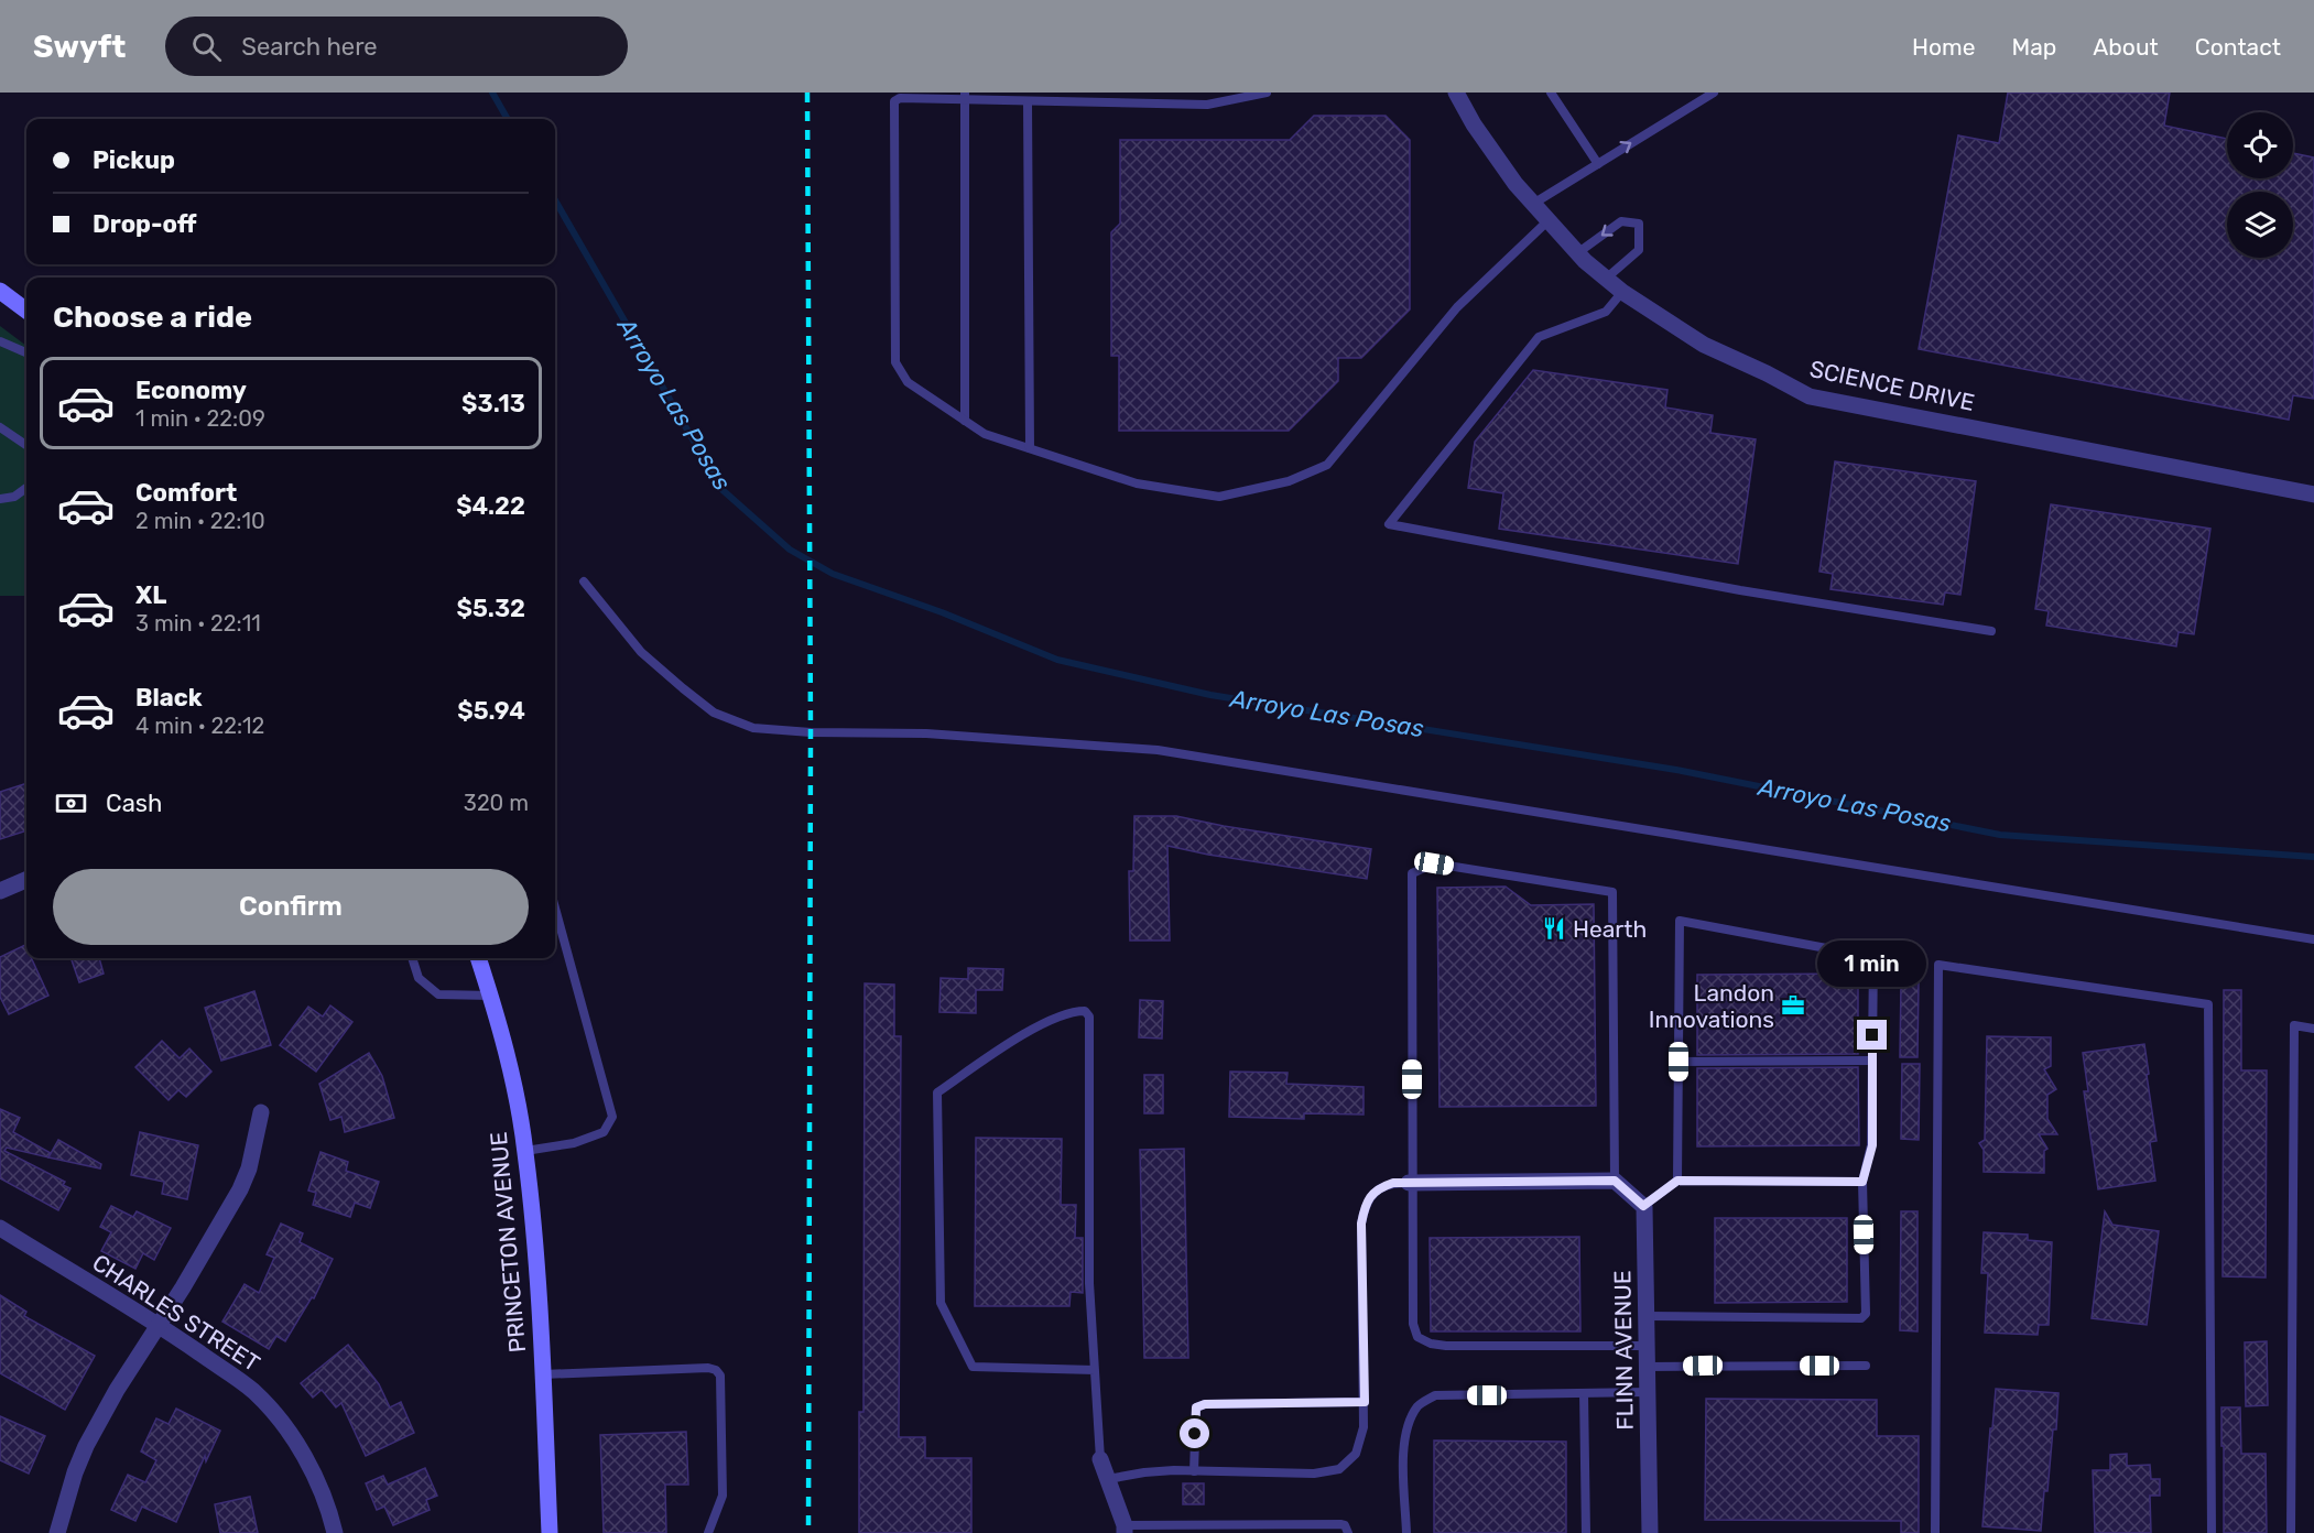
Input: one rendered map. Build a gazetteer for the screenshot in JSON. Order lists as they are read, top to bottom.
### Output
{
  "streets": {
    "street": [
      "SCIENCE DRIVE",
      "PRINCETON AVENUE",
      "CHARLES STREET",
      "FLINN AVENUE"
    ]
  },
  "water": ["Arroyo Las Posas"],
  "places": {
    "restaurant": ["Hearth"],
    "office": ["Landon Innovations"]
  },
  "page": {
    "header": "Swyft",
    "search": "Search here",
    "nav": [
      "Home",
      "Map",
      "About",
      "Contact"
    ],
    "banner": ["Pickup", "Drop-off"],
    "heading": "Choose a ride",
    "list": [
      {
        "name": "Economy",
        "note": "1 min · 22:09",
        "value": "$3.13"
      },
      {
        "name": "Comfort",
        "note": "2 min · 22:10",
        "value": "$4.22"
      },
      {
        "name": "XL",
        "note": "3 min · 22:11",
        "value": "$5.32"
      },
      {
        "name": "Black",
        "note": "4 min · 22:12",
        "value": "$5.94"
      }
    ],
    "pay": ["Cash", "320 m"],
    "buttons": "Confirm",
    "bubble": "1 min"
  }
}
